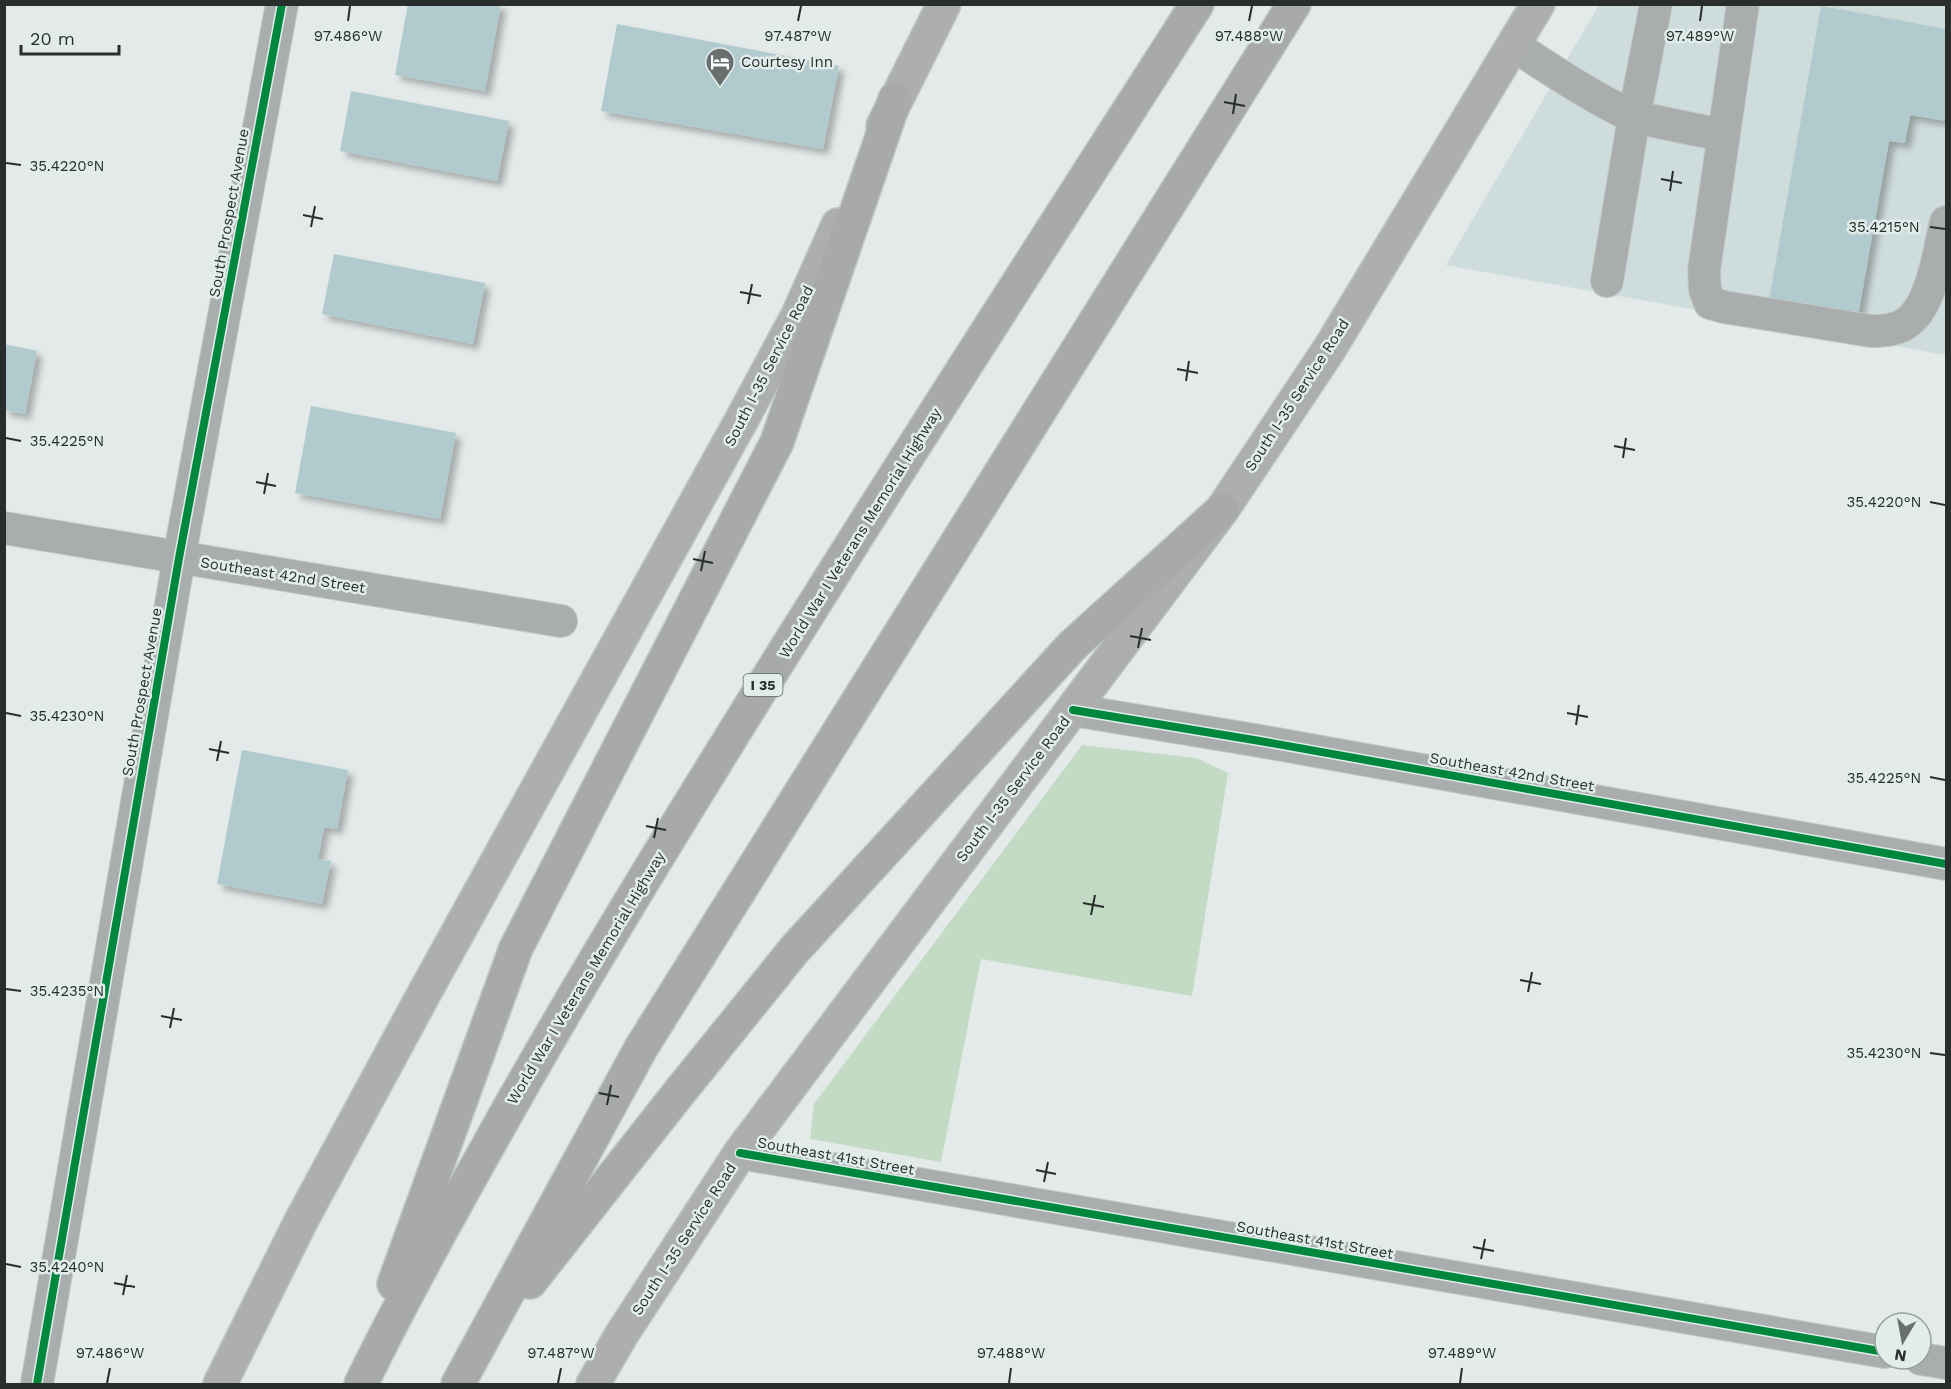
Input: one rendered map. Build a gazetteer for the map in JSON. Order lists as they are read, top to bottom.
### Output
{
  "streets": {
    "highway": ["World War I Veterans Memorial Highway", "I 35"],
    "main road": ["South I-35 Service Road"],
    "street": ["South Prospect Avenue", "Southeast 42nd Street", "Southeast 41st Street"]
  },
  "crossings": [
    ["South Prospect Avenue", "Southeast 42nd Street"],
    ["South I-35 Service Road", "Southeast 42nd Street"],
    ["South I-35 Service Road", "Southeast 41st Street"]
  ],
  "places": {
    "hotel": ["Courtesy Inn"]
  },
  "scale_bar": "20 m",
  "north": "bottom",
  "coordinates": [
    "97.486°W",
    "97.487°W",
    "97.488°W",
    "97.489°W",
    "35.4220°N",
    "35.4215°N",
    "35.4225°N",
    "35.4230°N",
    "35.4235°N",
    "35.4240°N"
  ]
}
